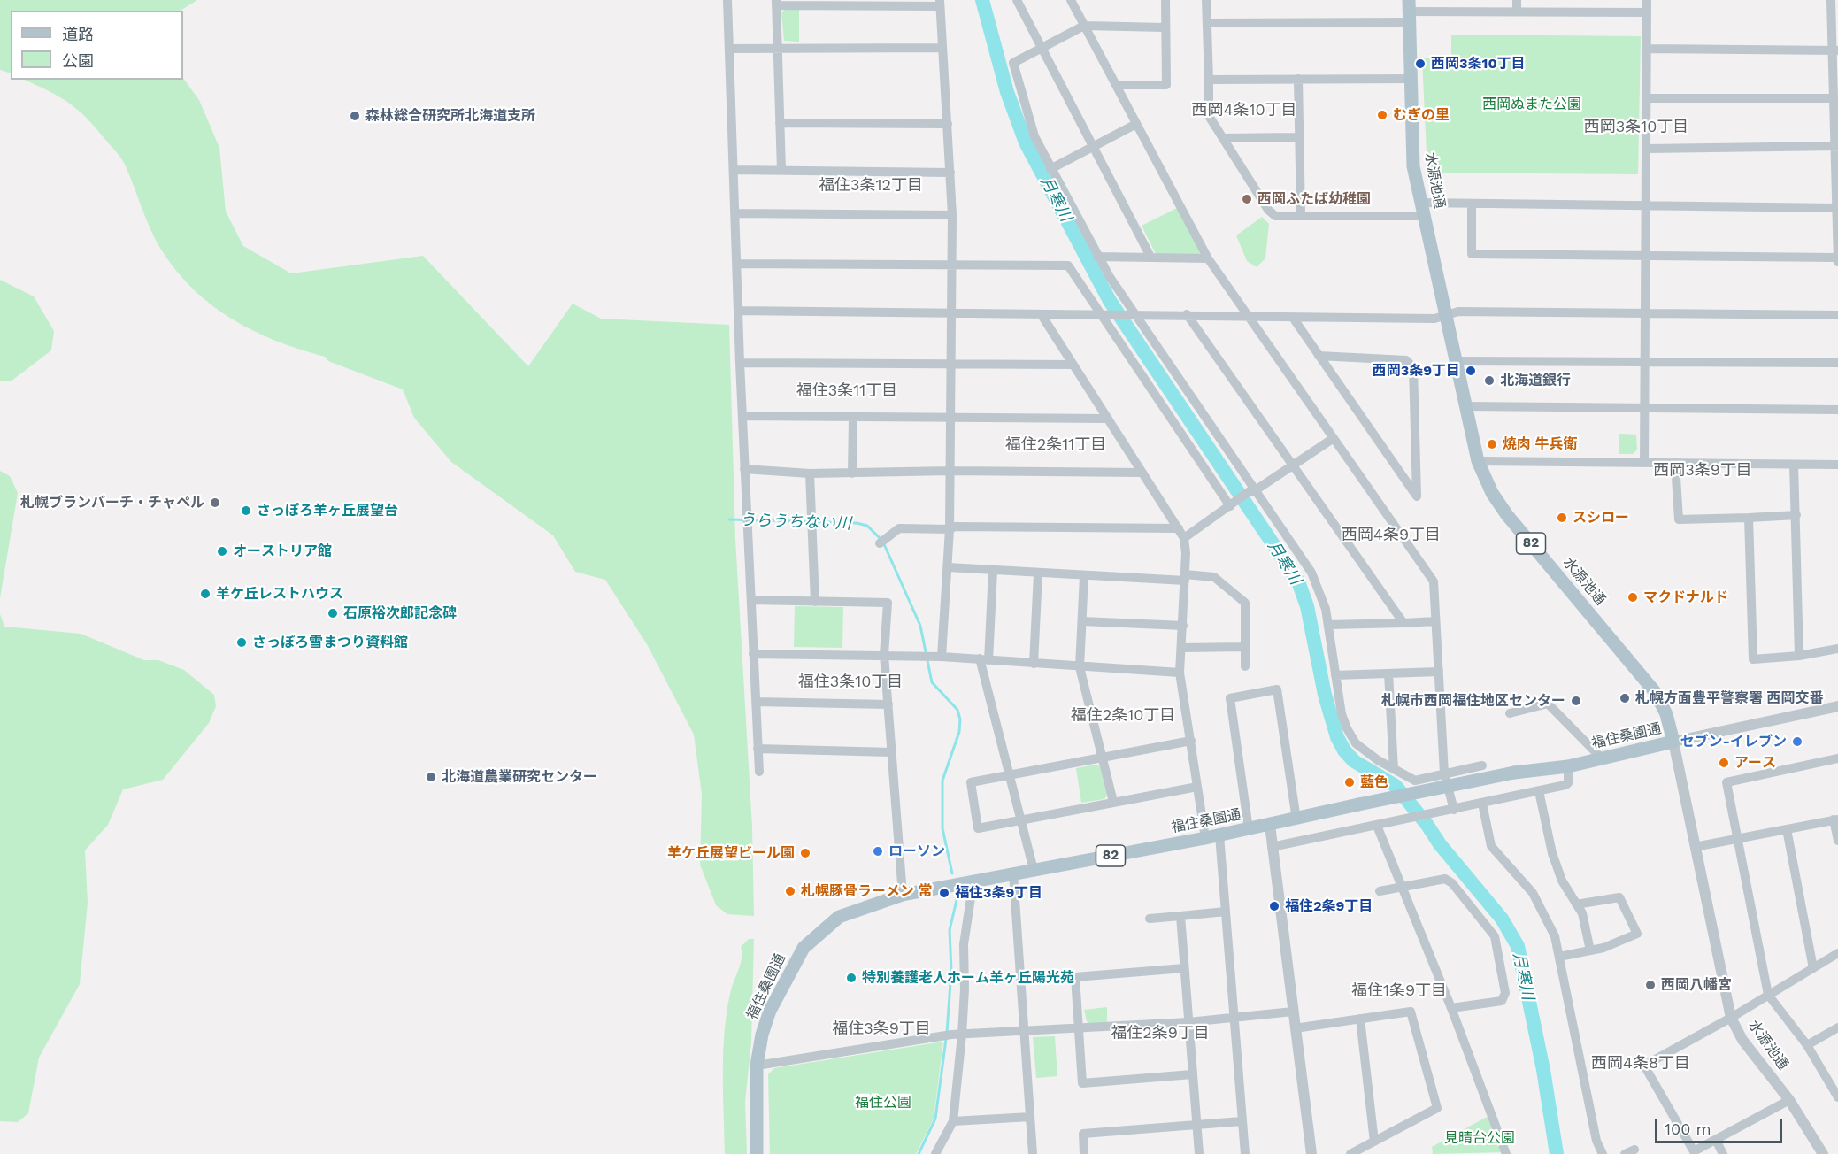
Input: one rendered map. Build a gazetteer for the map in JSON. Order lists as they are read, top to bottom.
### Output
{
  "streets": {
    "main road": ["水源池通", "82", "福住桑園通"]
  },
  "crossings": [
    ["水源池通", "福住桑園通"]
  ],
  "districts": [
    "西岡4条10丁目",
    "西岡3条10丁目",
    "福住3条12丁目",
    "福住3条11丁目",
    "福住2条11丁目",
    "西岡3条9丁目",
    "西岡4条9丁目",
    "福住3条10丁目",
    "福住2条10丁目",
    "福住1条9丁目",
    "福住3条9丁目",
    "福住2条9丁目",
    "西岡4条8丁目"
  ],
  "water": ["月寒川", "うらうちない川"],
  "parks": ["西岡ぬまた公園", "福住公園", "見晴台公園"],
  "places": [
    "西岡3条10丁目",
    "むぎの里",
    "森林総合研究所北海道支所",
    "西岡ふたば幼稚園",
    "西岡3条9丁目",
    "北海道銀行",
    "焼肉 牛兵衛",
    "札幌ブランバーチ・チャペル",
    "さっぽろ羊ヶ丘展望台",
    "スシロー",
    "オーストリア館",
    "羊ケ丘レストハウス",
    "マクドナルド",
    "石原裕次郎記念碑",
    "さっぽろ雪まつり資料館",
    "札幌方面豊平警察署 西岡交番",
    "札幌市西岡福住地区センター",
    "セブン-イレブン",
    "アース",
    "北海道農業研究センター",
    "藍色",
    "ローソン",
    "羊ケ丘展望ビール園",
    "札幌豚骨ラーメン 常",
    "福住3条9丁目",
    "福住2条9丁目",
    "特別養護老人ホーム羊ヶ丘陽光苑",
    "西岡八幡宮"
  ],
  "legend": ["道路", "公園"],
  "scale_bar": "100 m"
}
